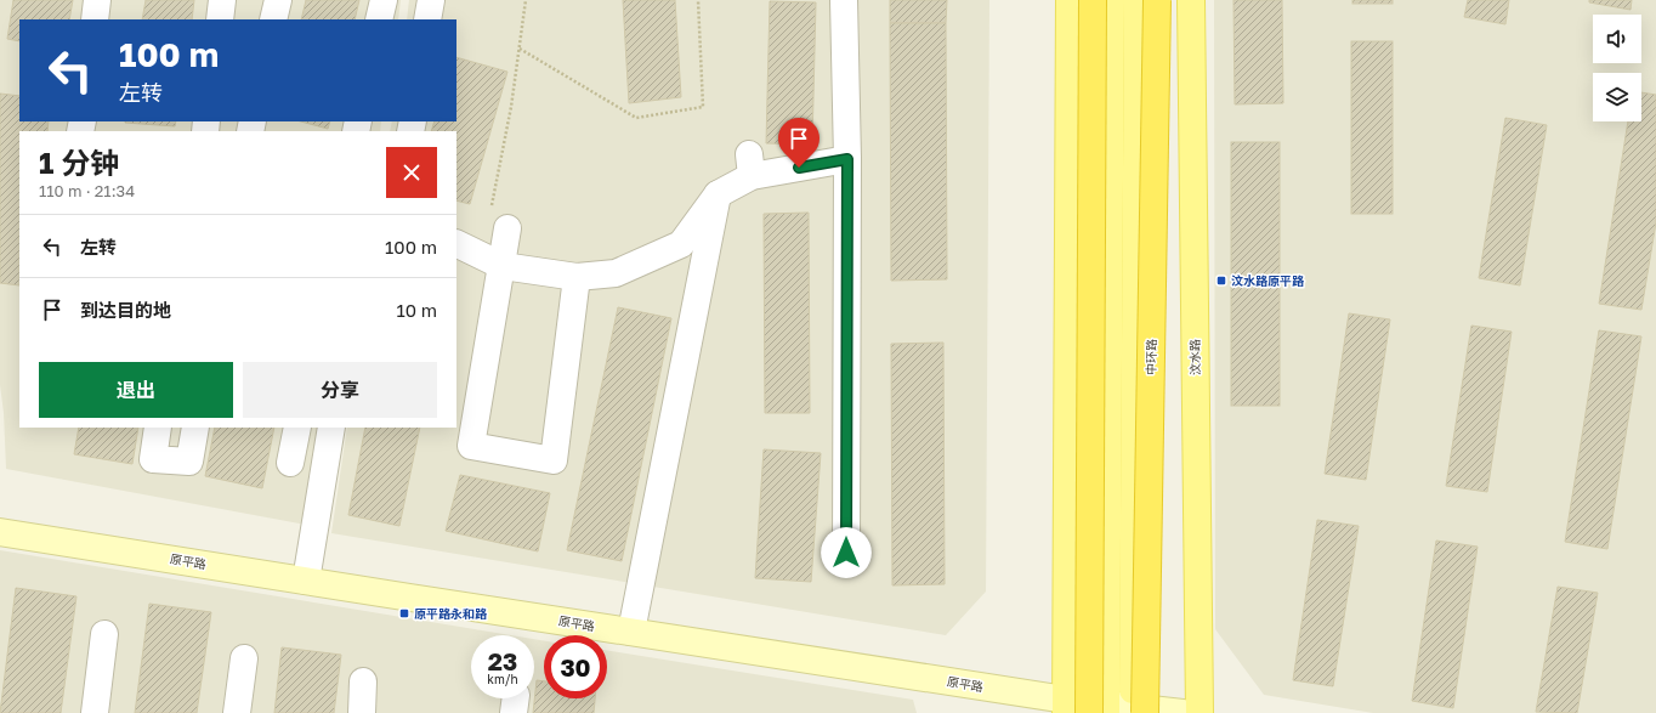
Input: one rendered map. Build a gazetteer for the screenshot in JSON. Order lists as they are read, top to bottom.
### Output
{
  "streets": {
    "highway": ["中环路"],
    "main road": ["汶水路"],
    "street": ["原平路"]
  },
  "crossings": [
    ["中环路", "原平路"]
  ],
  "places": {
    "transit": ["汶水路原平路", "原平路永和路"]
  },
  "page": {
    "turn": ["100 m", "左转"],
    "heading": ["1 分钟", "110 m · 21:34"],
    "list": [
      {
        "name": "左转",
        "value": "100 m"
      },
      {
        "name": "到达目的地",
        "value": "10 m"
      }
    ],
    "buttons": ["退出", "分享"],
    "speed": "23 km/h",
    "limit": "30"
  }
}
